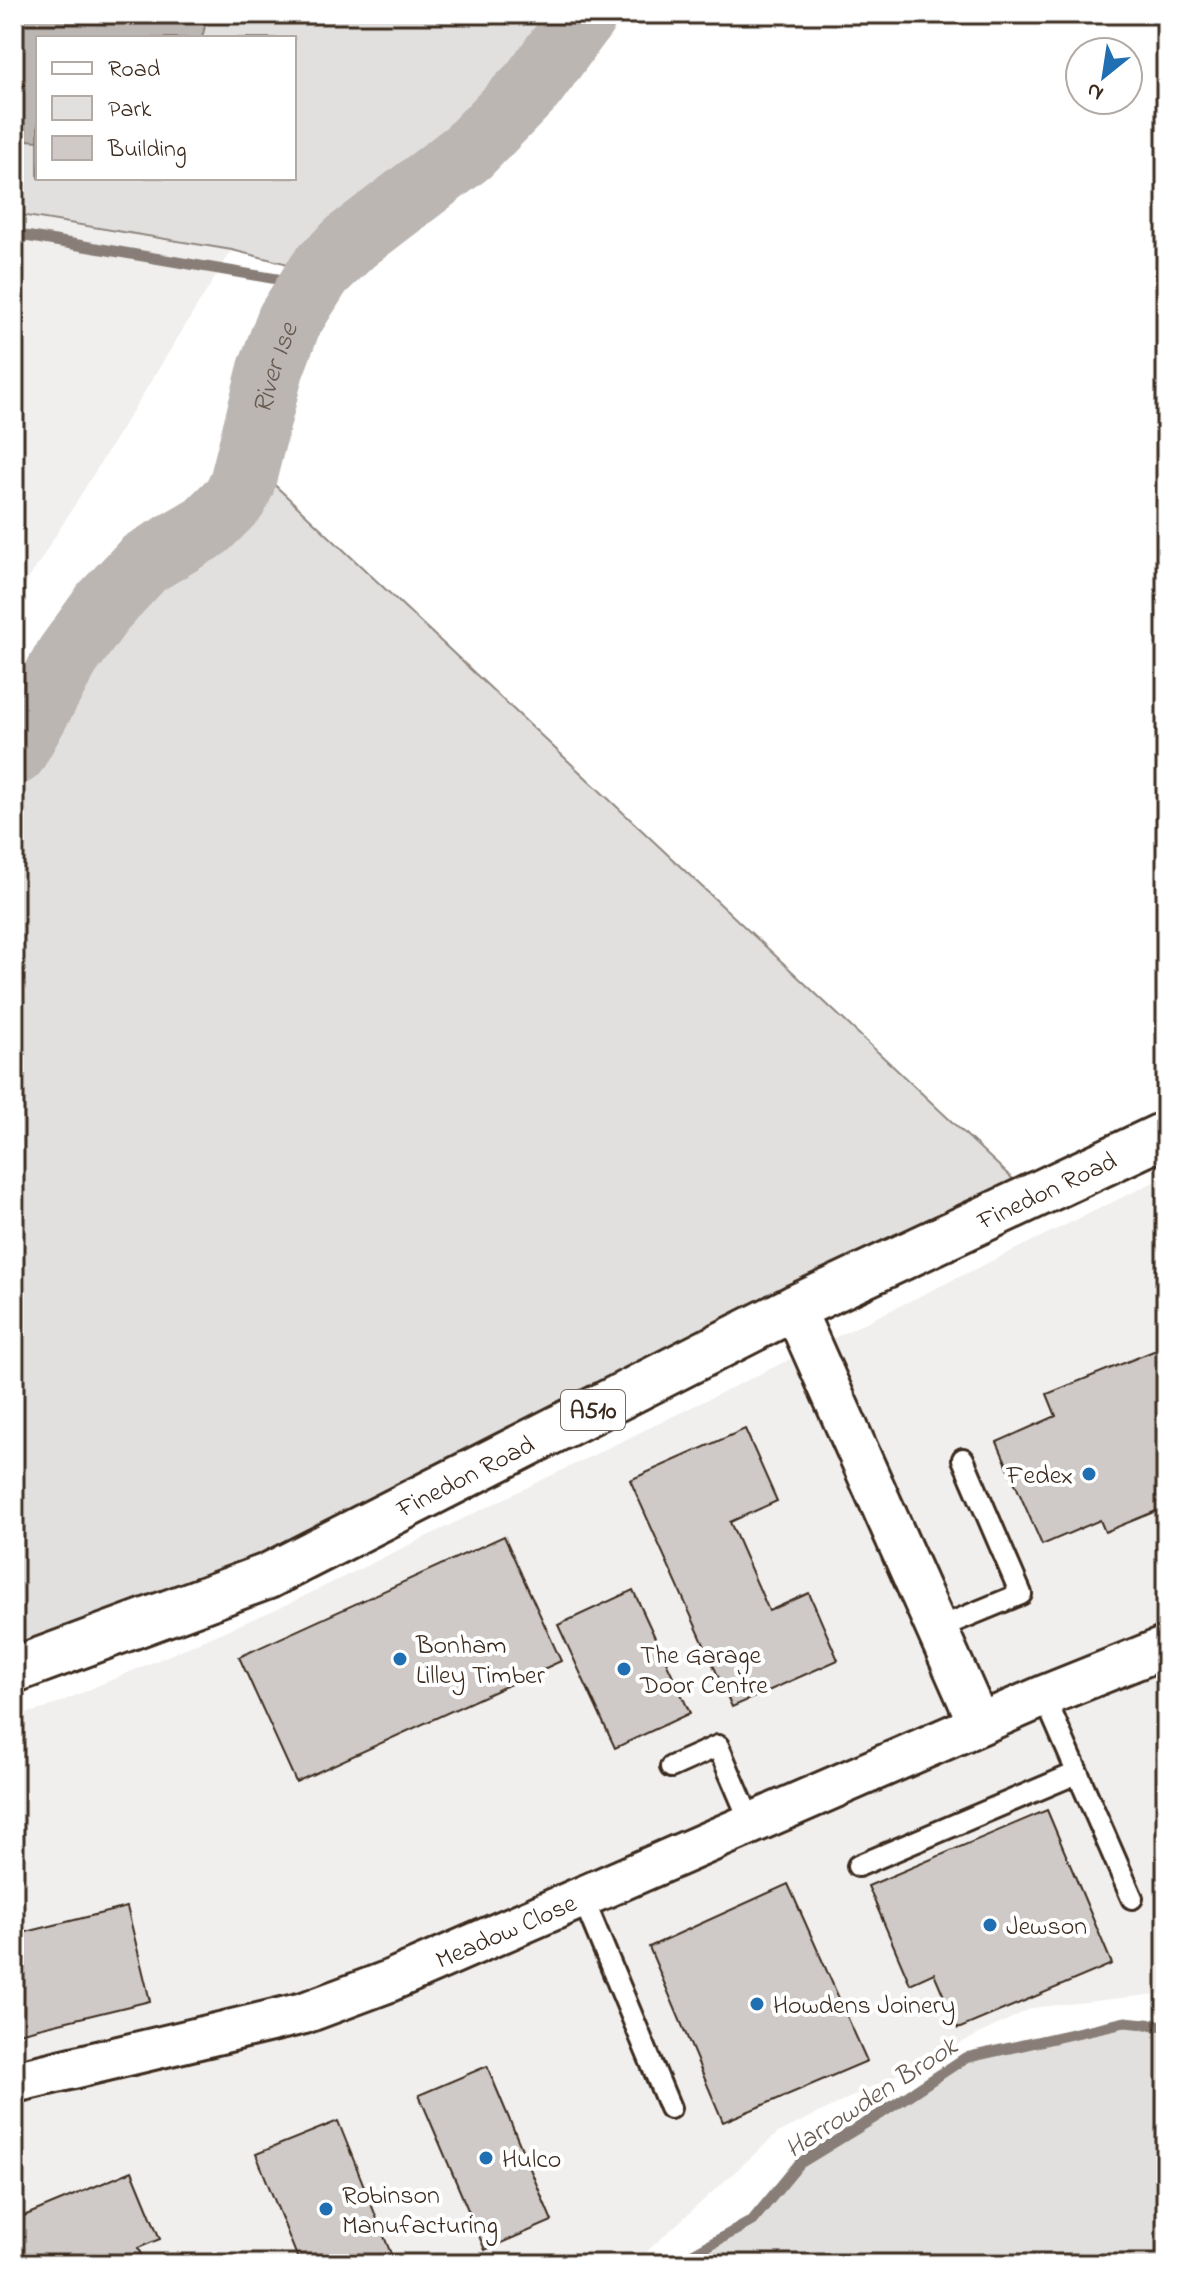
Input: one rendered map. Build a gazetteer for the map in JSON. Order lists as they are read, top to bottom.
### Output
{
  "streets": {
    "main road": ["Finedon Road", "A510"],
    "street": ["Meadow Close"]
  },
  "water": ["River Ise", "Harrowden Brook"],
  "places": [
    "Fedex",
    "Bonham Lilley Timber",
    "The Garage Door Centre",
    "Jewson",
    "Howdens Joinery",
    "Hulco",
    "Robinson Manufacturing"
  ],
  "legend": ["Road", "Park", "Building"],
  "north": "bottom left"
}
